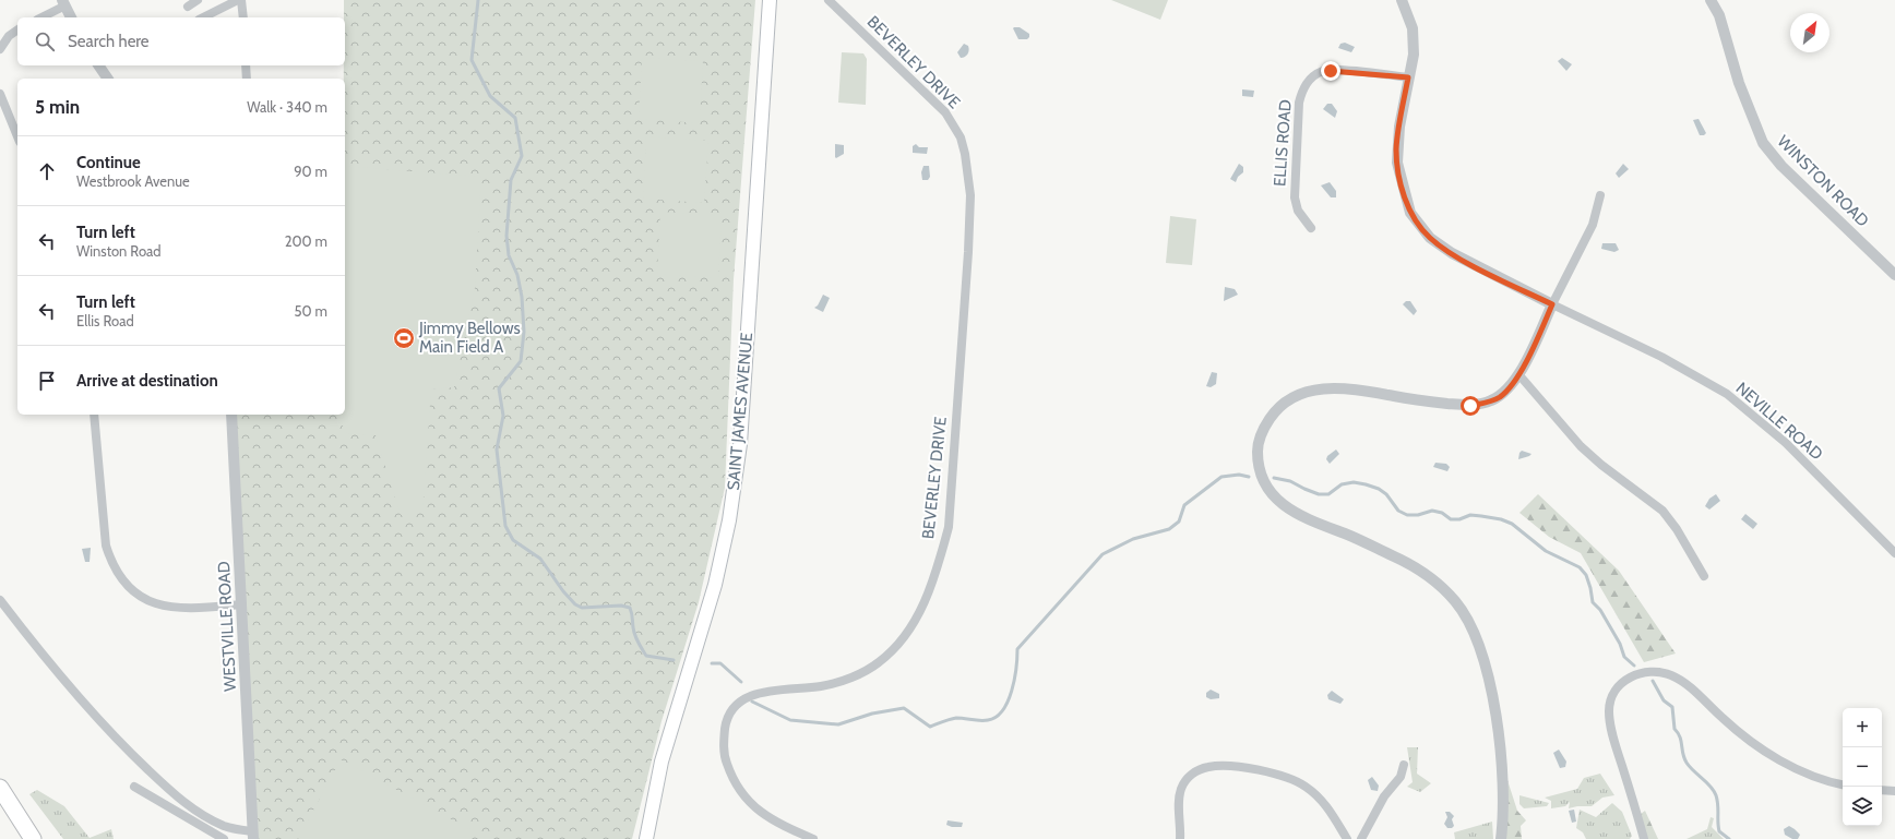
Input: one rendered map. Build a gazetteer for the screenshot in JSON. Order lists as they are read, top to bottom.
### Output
{
  "streets": {
    "main road": ["SAINT JAMES AVENUE"],
    "street": [
      "BEVERLEY DRIVE",
      "ELLIS ROAD",
      "WINSTON ROAD",
      "NEVILLE ROAD",
      "WESTVILLE ROAD"
    ]
  },
  "places": {
    "sports": ["Jimmy Bellows Main Field A"]
  },
  "north": "top right",
  "page": {
    "search": "Search here",
    "heading": ["5 min", "Walk · 340 m"],
    "list": [
      ["Continue", "Westbrook Avenue", "90 m"],
      ["Turn left", "Winston Road", "200 m"],
      ["Turn left", "Ellis Road", "50 m"],
      "Arrive at destination"
    ],
    "map_buttons": ["+", "−"]
  }
}
